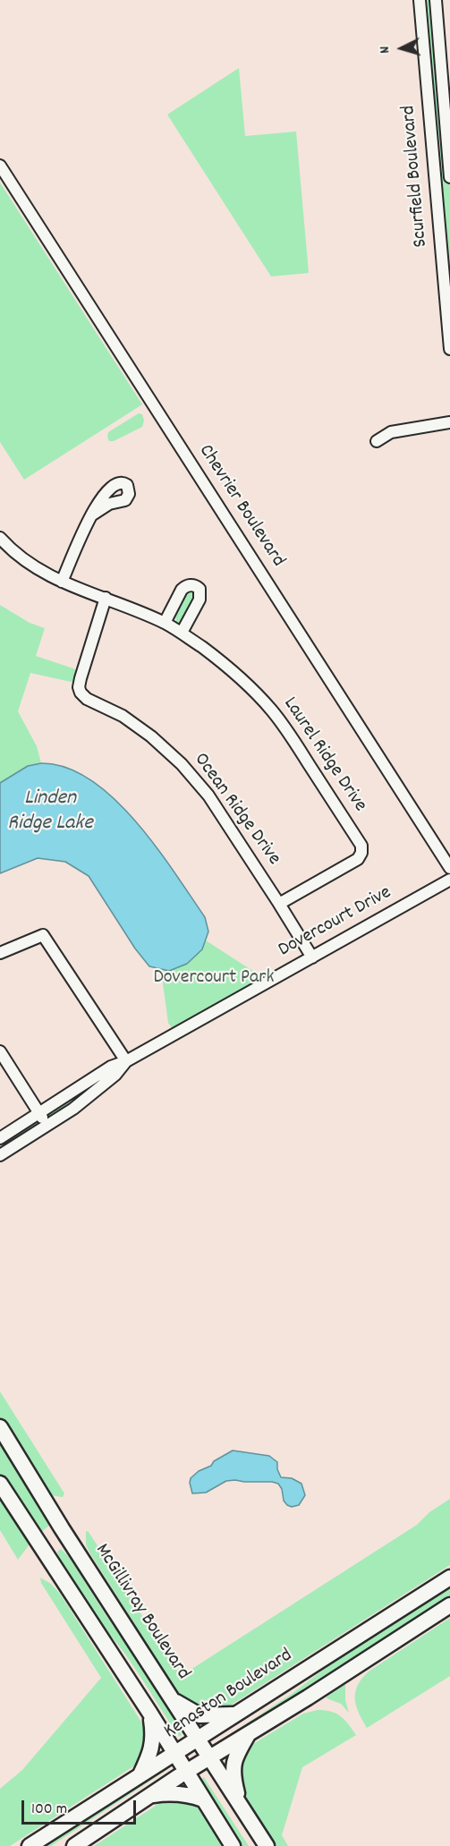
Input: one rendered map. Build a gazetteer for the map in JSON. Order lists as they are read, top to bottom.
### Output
{
  "streets": {
    "main road": ["McGillivray Boulevard", "Kenaston Boulevard"],
    "street": [
      "Scurfield Boulevard",
      "Chevrier Boulevard",
      "Laurel Ridge Drive",
      "Ocean Ridge Drive",
      "Dovercourt Drive"
    ]
  },
  "crossings": [
    ["Laurel Ridge Drive", "Ocean Ridge Drive"],
    ["Ocean Ridge Drive", "Dovercourt Drive"],
    ["McGillivray Boulevard", "Kenaston Boulevard"]
  ],
  "water": ["Linden Ridge Lake"],
  "parks": ["Dovercourt Park"],
  "scale_bar": "100 m",
  "north": "left"
}
